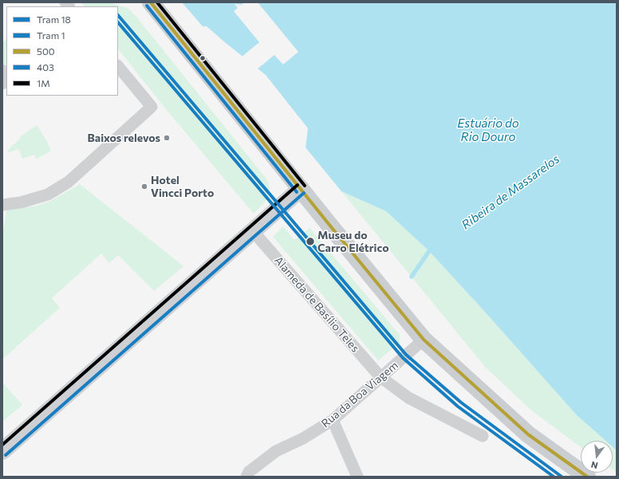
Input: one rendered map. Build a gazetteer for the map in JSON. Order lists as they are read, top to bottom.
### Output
{
  "streets": {
    "street": ["Alameda de Basílio Teles", "Rua da Boa Viagem"]
  },
  "crossings": [
    ["Alameda de Basílio Teles", "Rua da Boa Viagem"]
  ],
  "water": ["Estuário do Rio Douro", "Ribeira de Massarelos"],
  "places": ["Baixos relevos", "Hotel Vincci Porto", "Museu do Carro Elétrico"],
  "lines": [
    "transit line 500",
    "transit line 1M",
    "transit line 403",
    "tram line 18",
    "tram line 1"
  ],
  "legend": [
    "Tram 18",
    "Tram 1",
    "500",
    "403",
    "1M"
  ],
  "north": "bottom"
}
